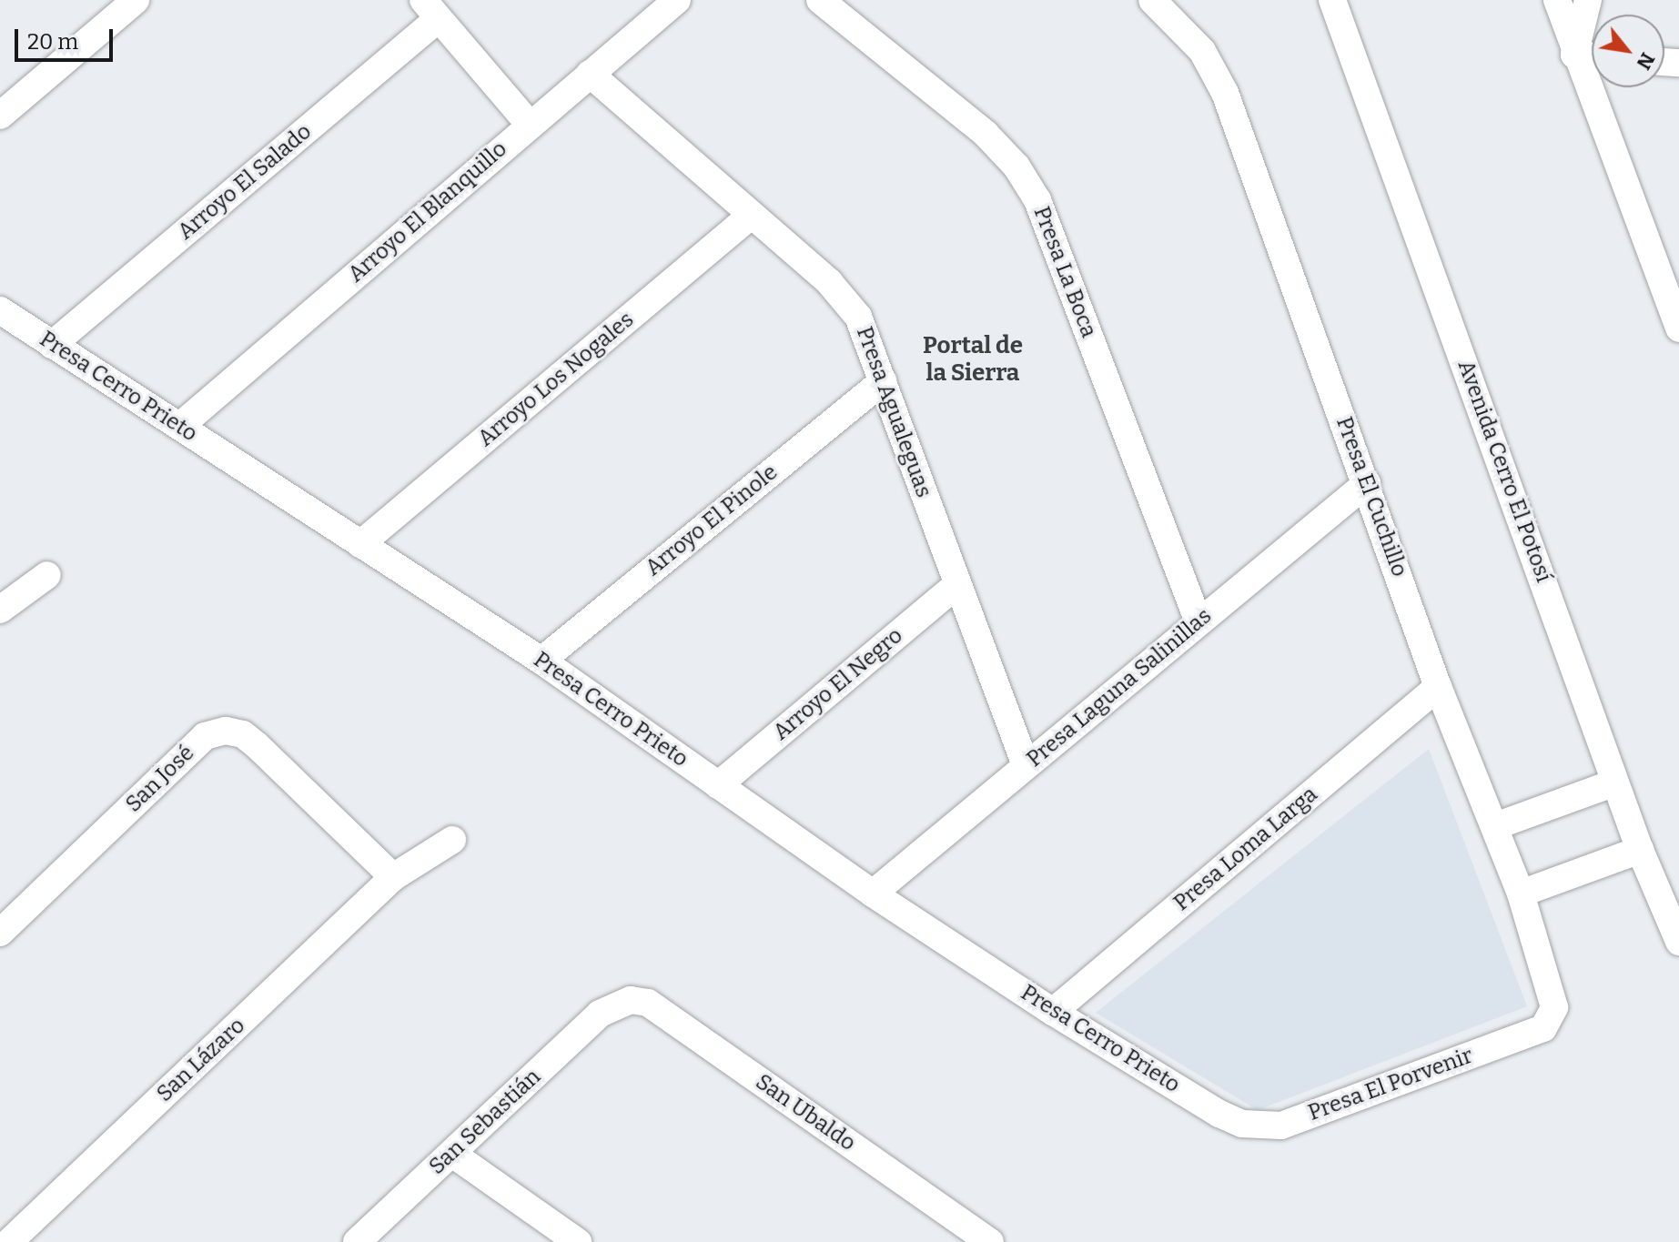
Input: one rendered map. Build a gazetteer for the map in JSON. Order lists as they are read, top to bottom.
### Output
{
  "streets": {
    "street": [
      "Arroyo El Salado",
      "Arroyo El Blanquillo",
      "Presa La Boca",
      "Arroyo Los Nogales",
      "Presa Cerro Prieto",
      "Presa Agualeguas",
      "Avenida Cerro El Potosí",
      "Presa El Cuchillo",
      "Arroyo El Pinole",
      "Arroyo El Negro",
      "Presa Laguna Salinillas",
      "San José",
      "Presa Loma Larga",
      "San Lázaro",
      "Presa El Porvenir",
      "San Ubaldo",
      "San Sebastián"
    ]
  },
  "crossings": [
    ["Arroyo El Salado", "Presa Cerro Prieto"],
    ["Arroyo El Blanquillo", "Presa Cerro Prieto"],
    ["Arroyo El Blanquillo", "Presa Agualeguas"],
    ["Presa La Boca", "Presa Laguna Salinillas"],
    ["Arroyo Los Nogales", "Presa Cerro Prieto"],
    ["Arroyo Los Nogales", "Presa Agualeguas"],
    ["Presa Cerro Prieto", "Arroyo El Pinole"],
    ["Presa Cerro Prieto", "Arroyo El Negro"],
    ["Presa Cerro Prieto", "Presa Laguna Salinillas"],
    ["Presa Cerro Prieto", "Presa Loma Larga"],
    ["Presa Cerro Prieto", "Presa El Porvenir"],
    ["Presa Agualeguas", "Arroyo El Pinole"],
    ["Presa Agualeguas", "Arroyo El Negro"],
    ["Presa Agualeguas", "Presa Laguna Salinillas"],
    ["Presa El Cuchillo", "Presa Laguna Salinillas"],
    ["Presa El Cuchillo", "Presa Loma Larga"],
    ["Presa El Cuchillo", "Presa El Porvenir"],
    ["San José", "San Lázaro"],
    ["San Ubaldo", "San Sebastián"]
  ],
  "districts": ["Portal de la Sierra"],
  "scale_bar": "20 m",
  "north": "bottom right"
}
